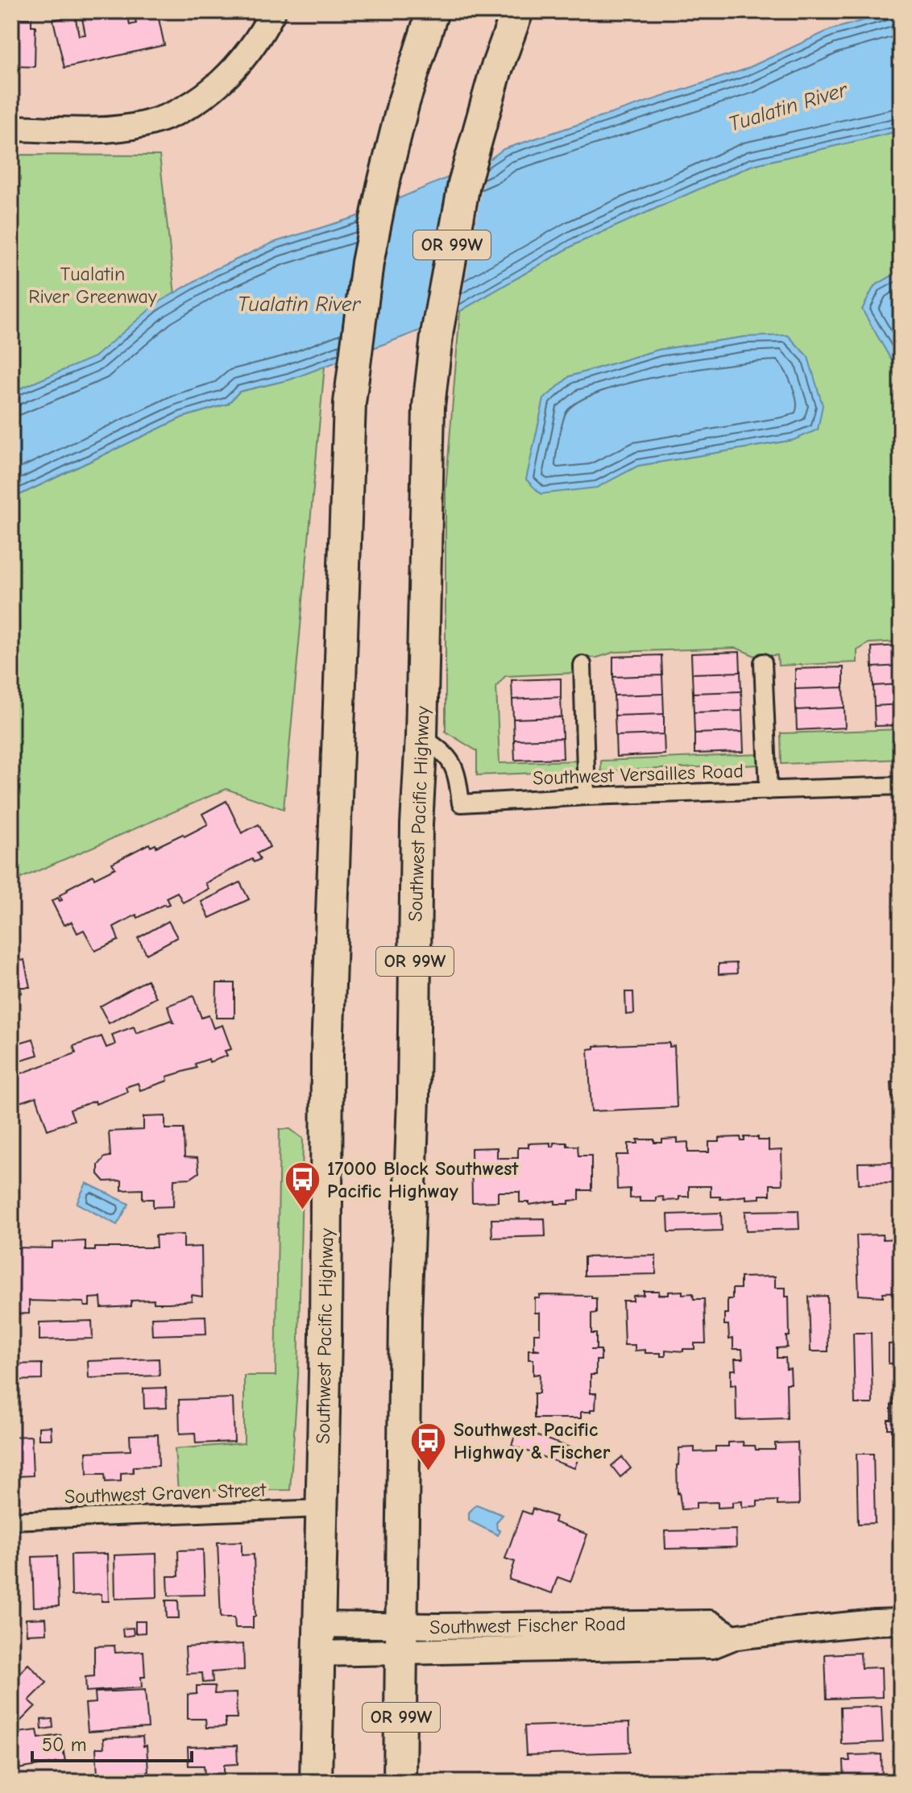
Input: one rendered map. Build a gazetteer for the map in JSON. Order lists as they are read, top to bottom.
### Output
{
  "streets": {
    "highway": ["OR 99W", "Southwest Pacific Highway"],
    "street": ["Southwest Versailles Road", "Southwest Graven Street", "Southwest Fischer Road"]
  },
  "crossings": [
    ["Southwest Versailles Road", "Southwest Pacific Highway"],
    ["Southwest Pacific Highway", "Southwest Graven Street"],
    ["Southwest Pacific Highway", "Southwest Fischer Road"]
  ],
  "water": ["Tualatin River"],
  "parks": ["Tualatin River Greenway"],
  "places": {
    "bus stop": ["17000 Block Southwest Pacific Highway", "Southwest Pacific Highway & Fischer"]
  },
  "scale_bar": "50 m"
}
